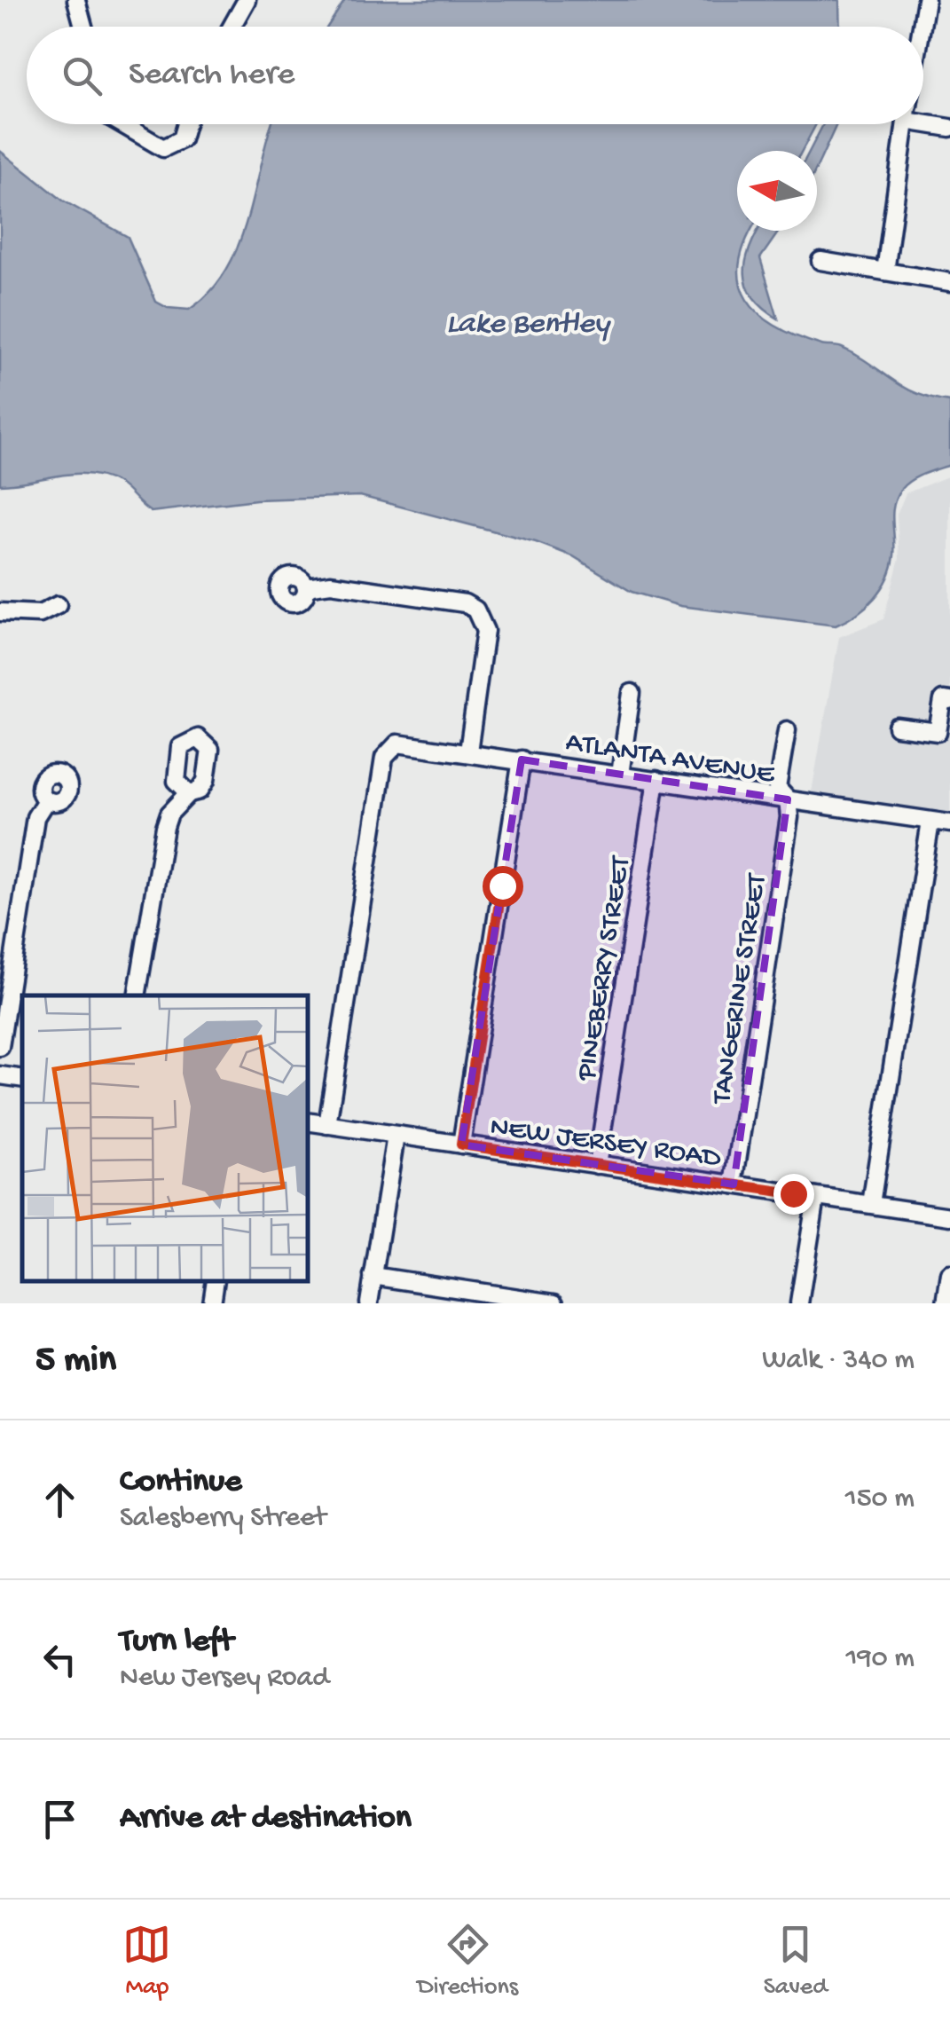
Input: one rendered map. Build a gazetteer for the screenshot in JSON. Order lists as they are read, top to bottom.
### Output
{
  "streets": {
    "street": [
      "ATLANTA AVENUE",
      "PINEBERRY STREET",
      "TANGERINE STREET",
      "NEW JERSEY ROAD"
    ]
  },
  "crossings": [
    ["ATLANTA AVENUE", "PINEBERRY STREET"],
    ["ATLANTA AVENUE", "TANGERINE STREET"],
    ["ATLANTA AVENUE", "NEW JERSEY ROAD"],
    ["PINEBERRY STREET", "NEW JERSEY ROAD"],
    ["TANGERINE STREET", "NEW JERSEY ROAD"]
  ],
  "water": ["Lake Bentley"],
  "north": "left",
  "page": {
    "search": "Search here",
    "heading": ["5 min", "Walk · 340 m"],
    "list": [
      ["Continue", "Salesberry Street", "150 m"],
      ["Turn left", "New Jersey Road", "190 m"],
      "Arrive at destination"
    ],
    "nav": ["Map", "Directions", "Saved"]
  }
}
